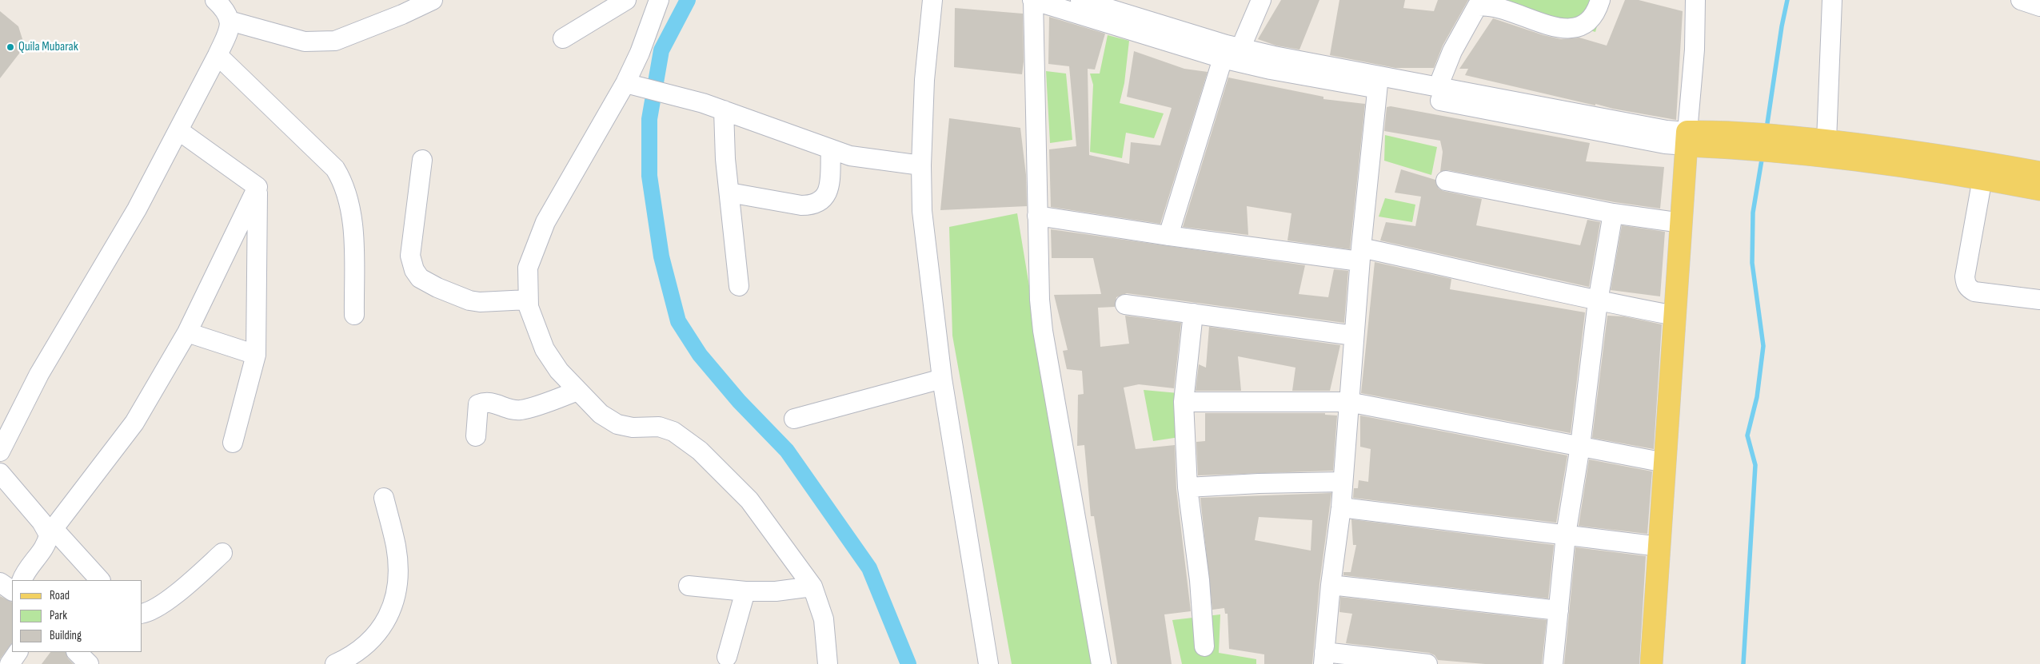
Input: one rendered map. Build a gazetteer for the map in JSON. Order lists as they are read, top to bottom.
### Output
{
  "places": ["Quila Mubarak"],
  "legend": ["Road", "Park", "Building"]
}
